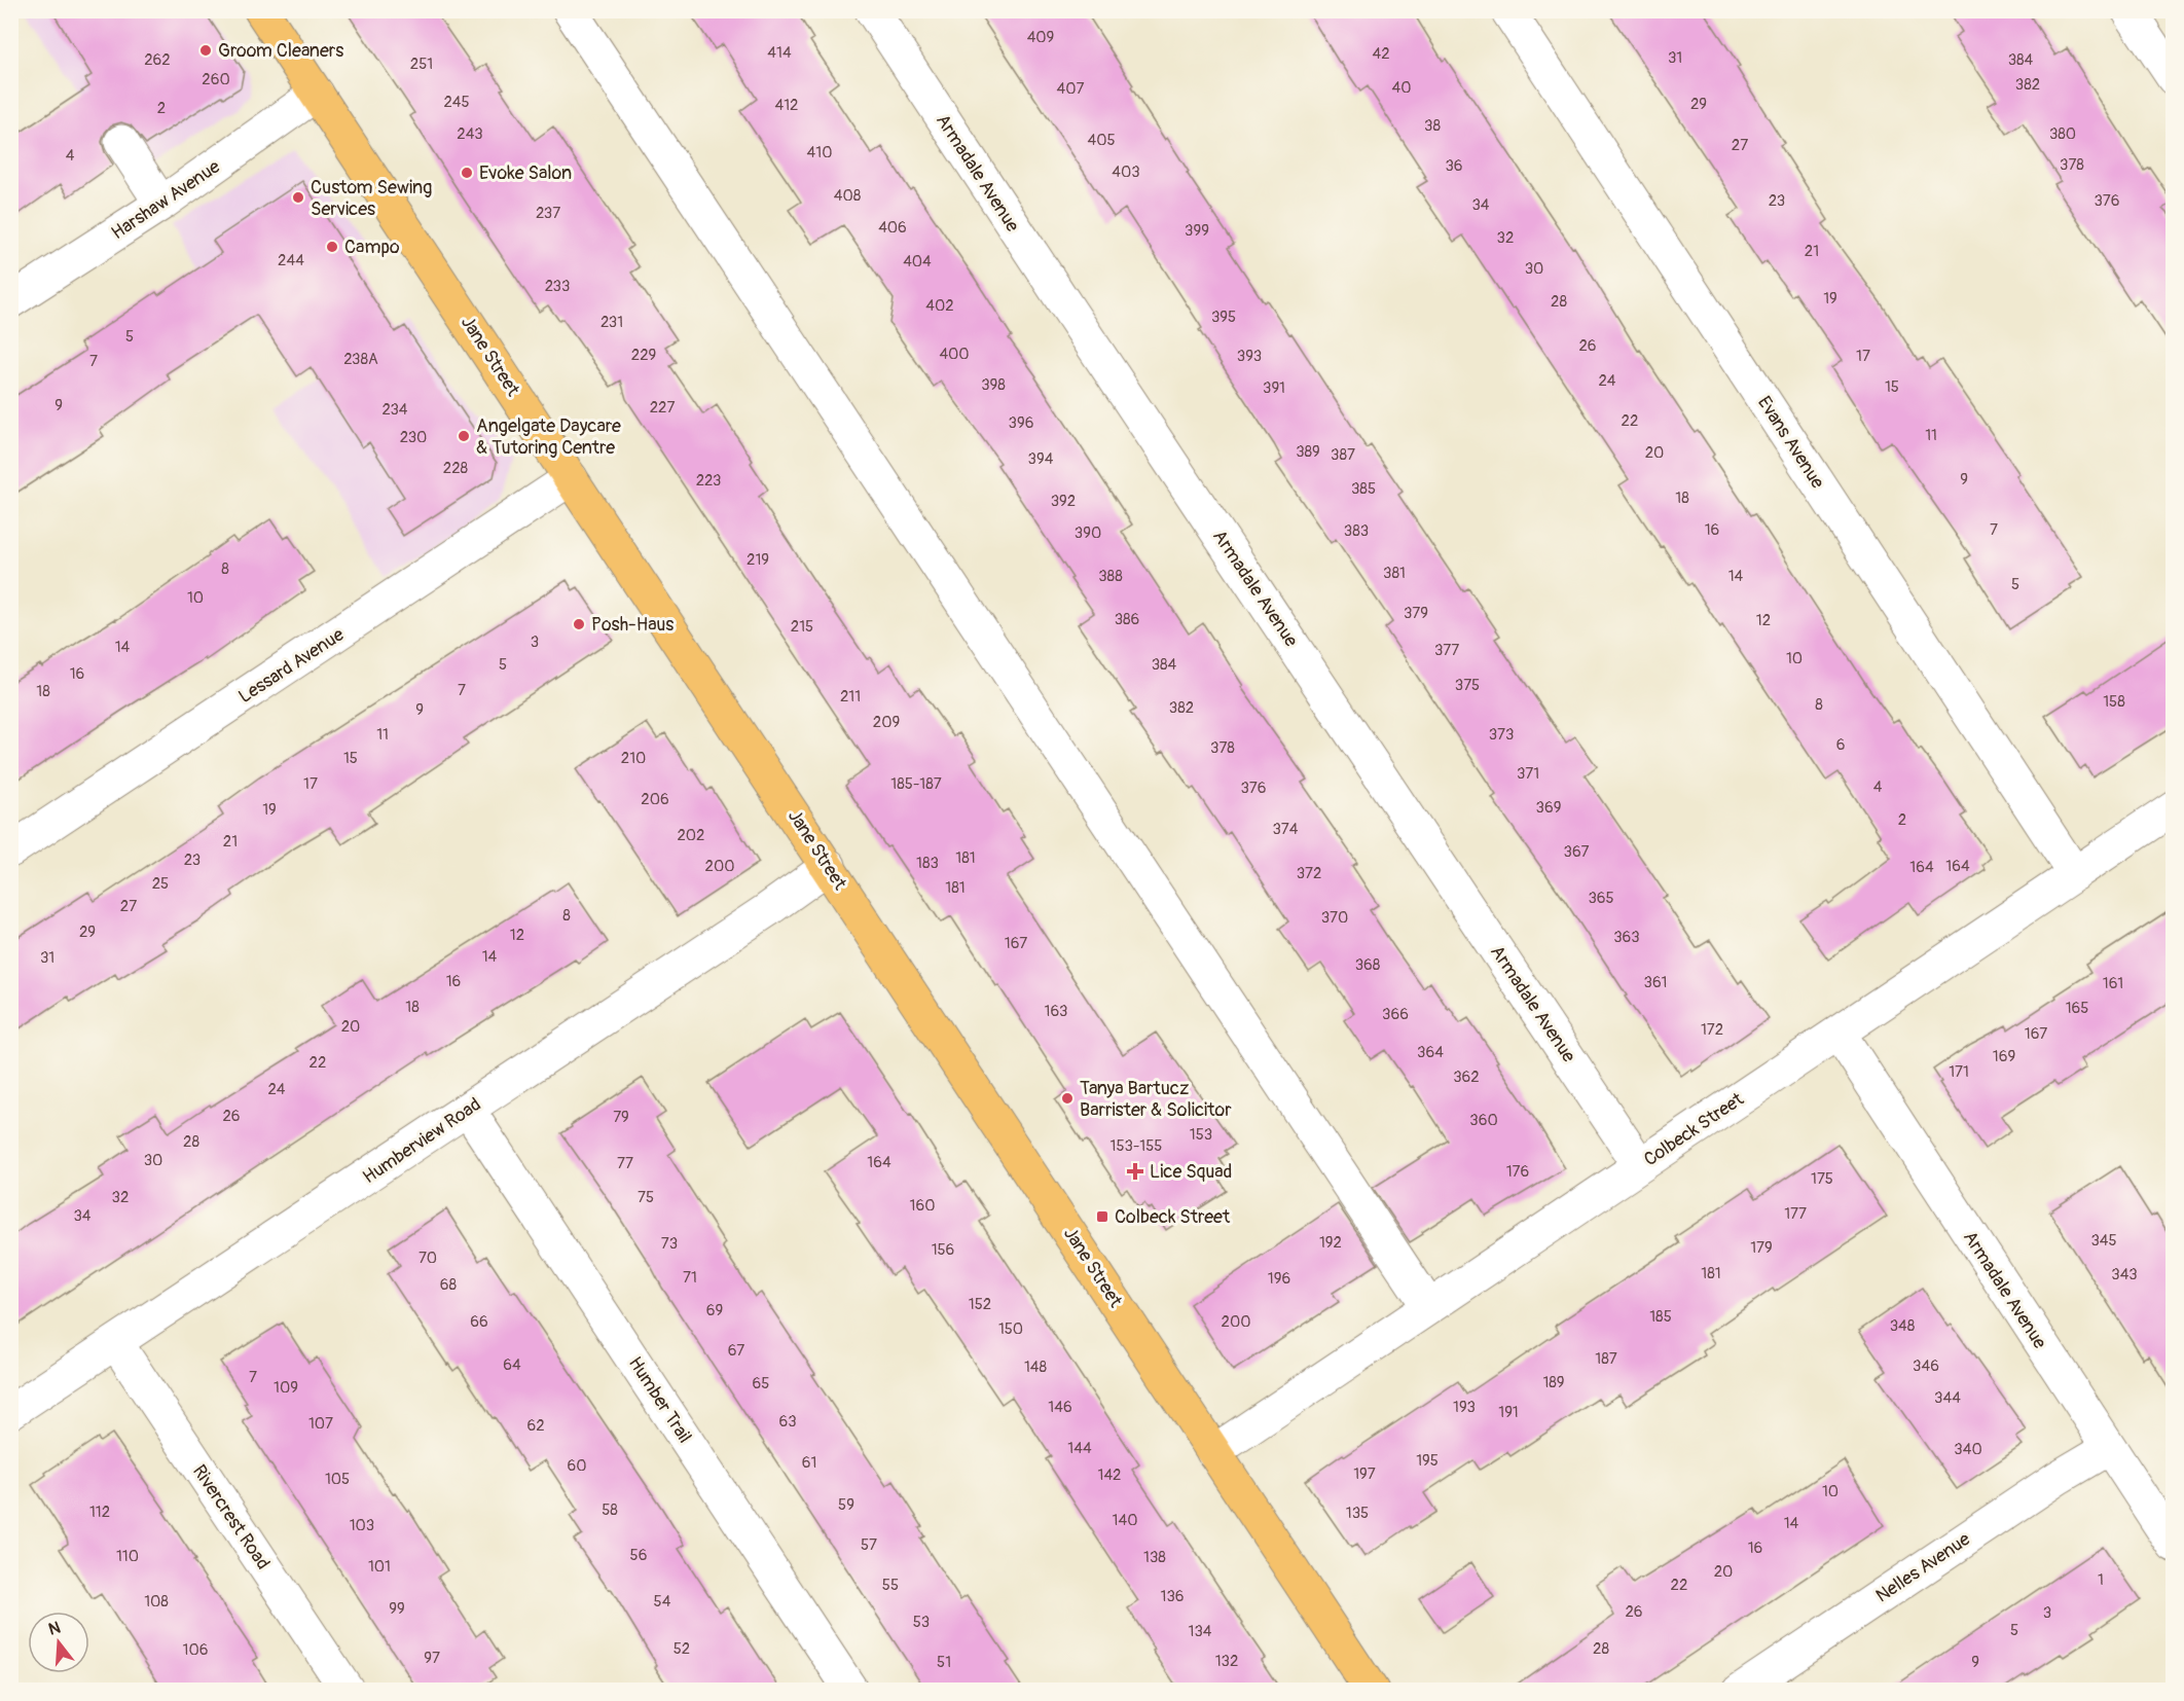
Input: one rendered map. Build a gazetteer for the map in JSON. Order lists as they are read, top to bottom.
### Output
{
  "streets": {
    "main road": ["Jane Street"],
    "street": [
      "Armadale Avenue",
      "Harshaw Avenue",
      "Evans Avenue",
      "Lessard Avenue",
      "Colbeck Street",
      "Humberview Road",
      "Humber Trail",
      "Rivercrest Road",
      "Nelles Avenue"
    ]
  },
  "crossings": [
    ["Armadale Avenue", "Colbeck Street"],
    ["Armadale Avenue", "Nelles Avenue"],
    ["Harshaw Avenue", "Jane Street"],
    ["Jane Street", "Lessard Avenue"],
    ["Jane Street", "Colbeck Street"],
    ["Jane Street", "Humberview Road"],
    ["Evans Avenue", "Colbeck Street"],
    ["Humberview Road", "Humber Trail"],
    ["Humberview Road", "Rivercrest Road"]
  ],
  "places": {
    "other": [
      "Groom Cleaners",
      "Evoke Salon",
      "Custom Sewing Services",
      "Campo",
      "Angelgate Daycare & Tutoring Centre",
      "Posh-Haus",
      "Tanya Bartucz Barrister & Solicitor"
    ],
    "health": ["Lice Squad"],
    "transit": ["Colbeck Street"]
  },
  "house_numbers": [
    "409",
    "414",
    "42",
    "31",
    "262",
    "384",
    "251",
    "260",
    "382",
    "40",
    "407",
    "245",
    "29",
    "412",
    "2",
    "38",
    "243",
    "380",
    "405",
    "27",
    "410",
    "4",
    "378",
    "36",
    "403",
    "408",
    "23",
    "376",
    "34",
    "237",
    "406",
    "399",
    "32",
    "21",
    "244",
    "404",
    "30",
    "233",
    "19",
    "28",
    "402",
    "395",
    "231",
    "5",
    "26",
    "400",
    "229",
    "393",
    "17",
    "238A",
    "7",
    "24",
    "398",
    "15",
    "391",
    "9",
    "227",
    "234",
    "22",
    "396",
    "11",
    "230",
    "389",
    "20",
    "387",
    "394",
    "228",
    "9",
    "223",
    "385",
    "18",
    "392",
    "16",
    "7",
    "383",
    "390",
    "219",
    "8",
    "381",
    "388",
    "14",
    "5",
    "10",
    "379",
    "386",
    "12",
    "215",
    "3",
    "14",
    "377",
    "10",
    "5",
    "384",
    "16",
    "375",
    "7",
    "18",
    "211",
    "158",
    "8",
    "382",
    "9",
    "209",
    "11",
    "373",
    "6",
    "378",
    "15",
    "210",
    "371",
    "17",
    "185-187",
    "4",
    "376",
    "206",
    "369",
    "19",
    "2",
    "374",
    "202",
    "21",
    "367",
    "181",
    "23",
    "183",
    "200",
    "164",
    "164",
    "372",
    "25",
    "181",
    "365",
    "27",
    "8",
    "370",
    "29",
    "12",
    "363",
    "167",
    "14",
    "31",
    "368",
    "16",
    "361",
    "161",
    "18",
    "165",
    "163",
    "366",
    "20",
    "172",
    "167",
    "364",
    "169",
    "22",
    "171",
    "362",
    "24",
    "26",
    "79",
    "360",
    "153",
    "28",
    "153-155",
    "30",
    "164",
    "77",
    "176",
    "175",
    "32",
    "75",
    "160",
    "177",
    "34",
    "345",
    "192",
    "73",
    "179",
    "156",
    "70",
    "181",
    "343",
    "71",
    "196",
    "68",
    "152",
    "69",
    "185",
    "66",
    "200",
    "348",
    "150",
    "67",
    "187",
    "64",
    "346",
    "148",
    "7",
    "189",
    "65",
    "109",
    "344",
    "146",
    "193",
    "191",
    "63",
    "107",
    "62",
    "144",
    "340",
    "195",
    "61",
    "60",
    "197",
    "142",
    "105",
    "10",
    "59",
    "58",
    "112",
    "135",
    "140",
    "14",
    "103",
    "57",
    "16",
    "56",
    "110",
    "138",
    "101",
    "20",
    "1",
    "55",
    "22",
    "136",
    "108",
    "54",
    "99",
    "26",
    "3",
    "53",
    "5",
    "134",
    "52",
    "28",
    "106",
    "97",
    "132",
    "51",
    "9"
  ],
  "north": "top"
}
